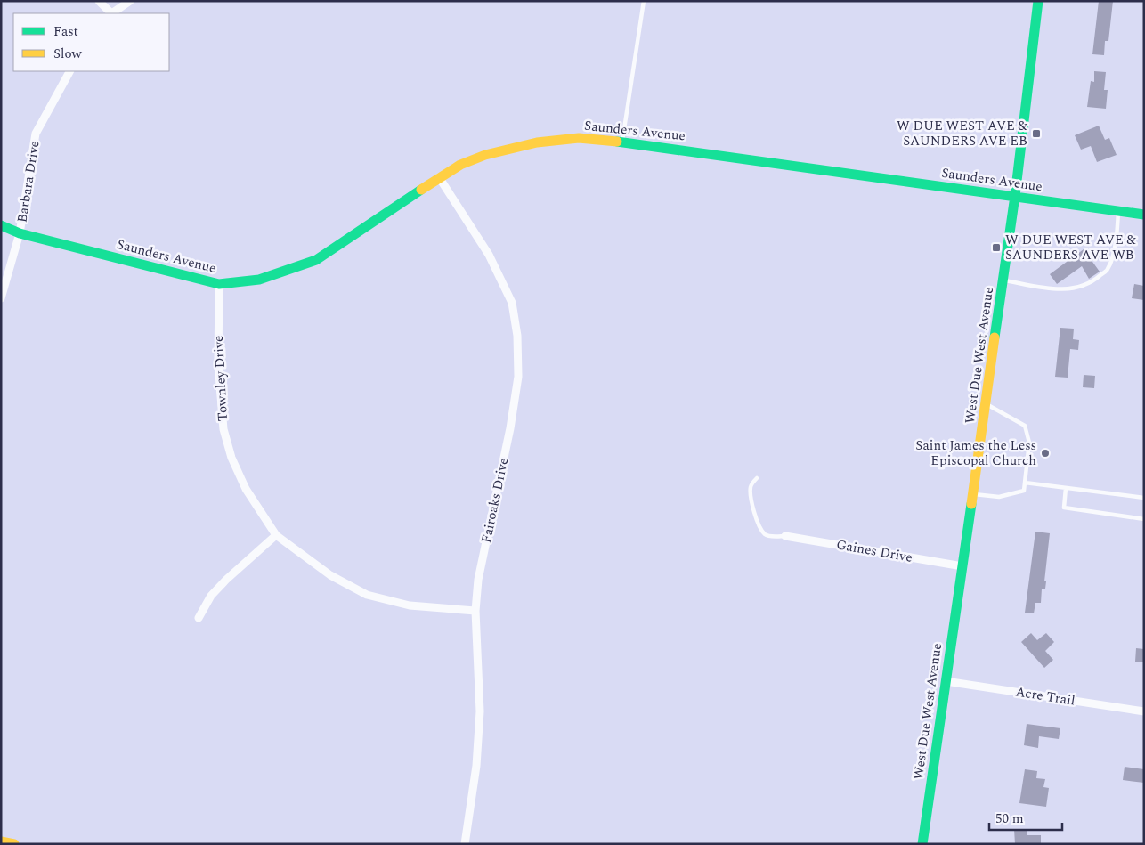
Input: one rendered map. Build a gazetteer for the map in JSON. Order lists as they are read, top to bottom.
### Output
{
  "streets": {
    "street": [
      "Saunders Avenue",
      "Barbara Drive",
      "West Due West Avenue",
      "Townley Drive",
      "Fairoaks Drive",
      "Gaines Drive",
      "Acre Trail"
    ]
  },
  "crossings": [
    ["Saunders Avenue", "Barbara Drive"],
    ["Saunders Avenue", "West Due West Avenue"],
    ["Saunders Avenue", "Townley Drive"],
    ["Saunders Avenue", "Fairoaks Drive"],
    ["West Due West Avenue", "Gaines Drive"],
    ["West Due West Avenue", "Acre Trail"],
    ["Townley Drive", "Fairoaks Drive"]
  ],
  "places": {
    "transit": ["W DUE WEST AVE & SAUNDERS AVE EB", "W DUE WEST AVE & SAUNDERS AVE WB"],
    "other": ["Saint James the Less Episcopal Church"]
  },
  "legend": ["Fast", "Slow"],
  "scale_bar": "50 m"
}
